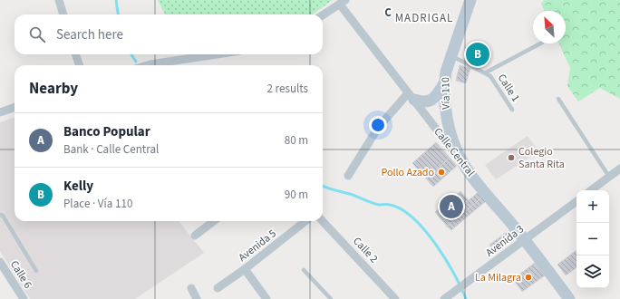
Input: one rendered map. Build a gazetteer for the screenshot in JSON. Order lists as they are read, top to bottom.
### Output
{
  "streets": {
    "main road": ["Vía 110", "Calle Central"],
    "street": [
      "Avenida 3",
      "Avenida 5",
      "Calle 2",
      "Calle 6"
    ],
    "lane": ["Calle 1"]
  },
  "crossings": [
    ["Calle 1", "Vía 110"],
    ["Vía 110", "Calle Central"],
    ["Calle Central", "Avenida 3"]
  ],
  "districts": ["MADRIGAL"],
  "places": ["Colegio Santa Rita", "Pollo Azado", "La Milagra"],
  "north": "top left",
  "page": {
    "search": "Search here",
    "pins": ["B", "A"],
    "heading": ["Nearby", "2 results"],
    "list": [
      {
        "mark": "A",
        "name": "Banco Popular",
        "note": "Bank · Calle Central",
        "value": "80 m"
      },
      {
        "mark": "B",
        "name": "Kelly",
        "note": "Place · Vía 110",
        "value": "90 m"
      }
    ],
    "map_buttons": ["+", "−"]
  },
  "grid": {
    "columns": ["C"]
  }
}
